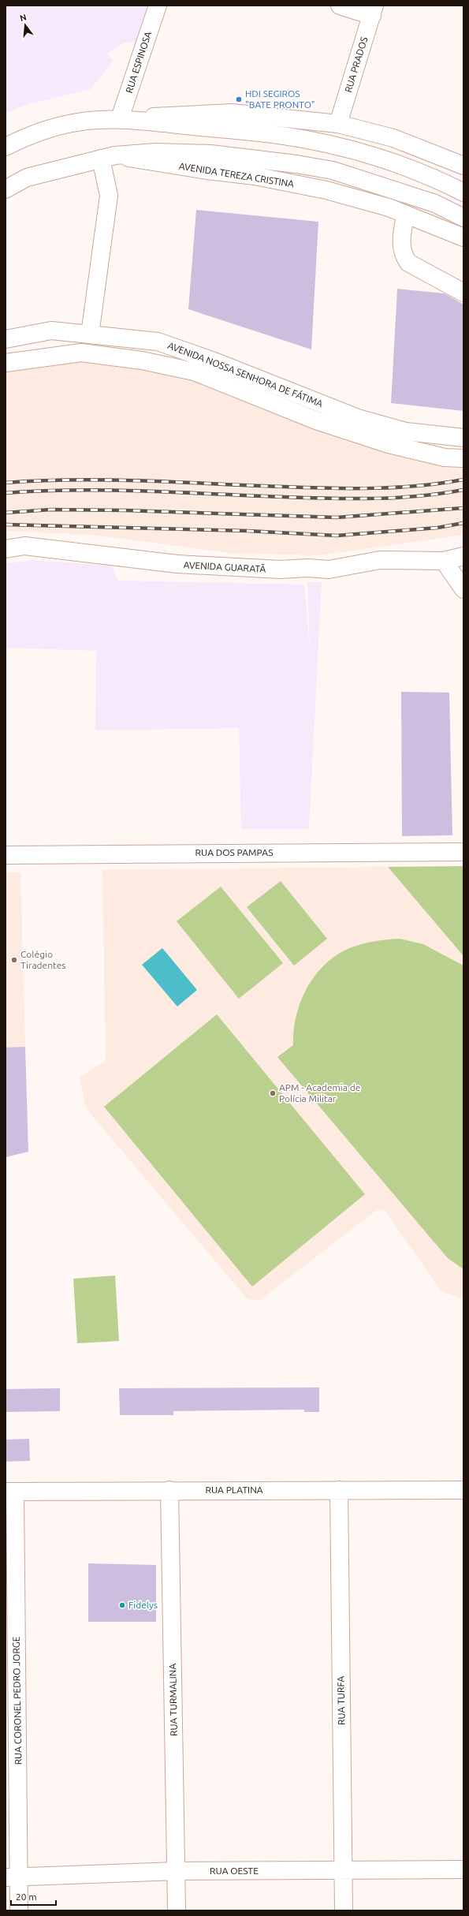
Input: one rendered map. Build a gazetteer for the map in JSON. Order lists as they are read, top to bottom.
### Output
{
  "streets": {
    "main road": [
      "RUA ESPINOSA",
      "RUA PRADOS",
      "AVENIDA TEREZA CRISTINA",
      "AVENIDA NOSSA SENHORA DE FÁTIMA",
      "AVENIDA GUARATÃ",
      "RUA DOS PAMPAS",
      "RUA PLATINA",
      "RUA TURMALINA",
      "RUA CORONEL PEDRO JORGE",
      "RUA TURFA",
      "RUA OESTE"
    ]
  },
  "crossings": [
    ["RUA PLATINA", "RUA TURMALINA"],
    ["RUA PLATINA", "RUA CORONEL PEDRO JORGE"],
    ["RUA PLATINA", "RUA TURFA"],
    ["RUA TURMALINA", "RUA OESTE"],
    ["RUA CORONEL PEDRO JORGE", "RUA OESTE"],
    ["RUA TURFA", "RUA OESTE"]
  ],
  "places": [
    "HDI SEGIROS \"BATE PRONTO\"",
    "Colégio Tiradentes",
    "APM - Academia de Polícia Militar",
    "Fidelys"
  ],
  "scale_bar": "20 m",
  "north": "top"
}
